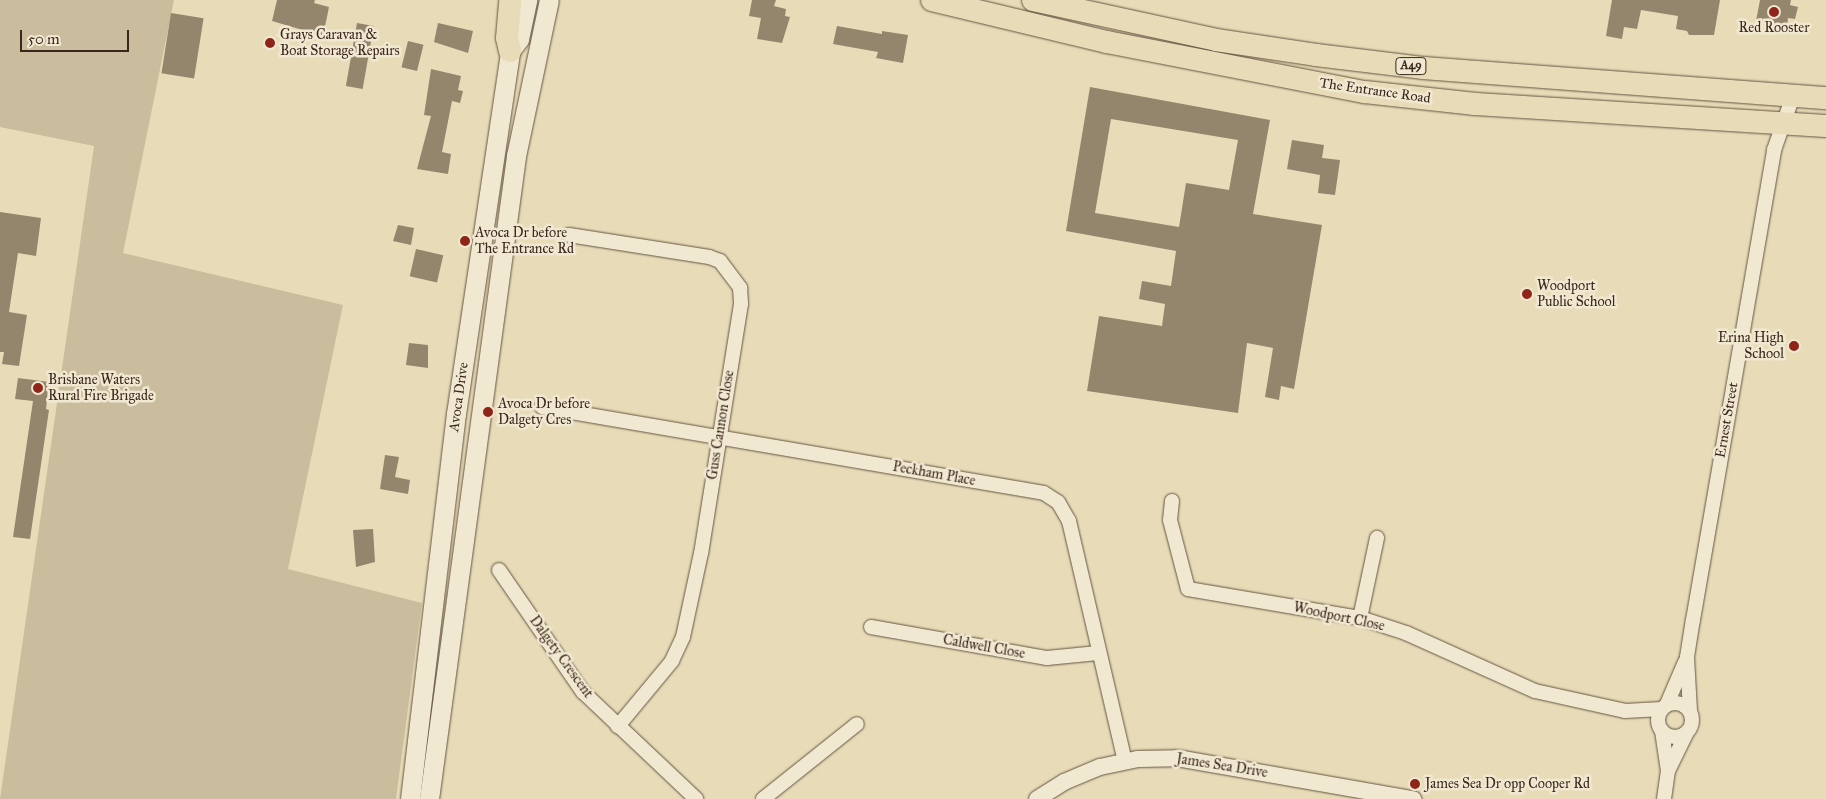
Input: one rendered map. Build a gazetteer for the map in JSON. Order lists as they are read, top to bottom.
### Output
{
  "streets": {
    "highway": ["A49", "The Entrance Road"],
    "main road": ["Avoca Drive"],
    "street": [
      "Ernest Street",
      "Guss Cannon Close",
      "Peckham Place",
      "Woodport Close",
      "Caldwell Close",
      "Dalgety Crescent",
      "James Sea Drive"
    ]
  },
  "crossings": [
    ["The Entrance Road", "Ernest Street"],
    ["Ernest Street", "Woodport Close"],
    ["Guss Cannon Close", "Peckham Place"],
    ["Guss Cannon Close", "Dalgety Crescent"],
    ["Peckham Place", "Caldwell Close"],
    ["Peckham Place", "James Sea Drive"]
  ],
  "places": [
    "Red Rooster",
    "Grays Caravan & Boat Storage Repairs",
    "Avoca Dr before The Entrance Rd",
    "Woodport Public School",
    "Erina High School",
    "Brisbane Waters Rural Fire Brigade",
    "Avoca Dr before Dalgety Cres",
    "James Sea Dr opp Cooper Rd"
  ],
  "scale_bar": "50 m"
}
